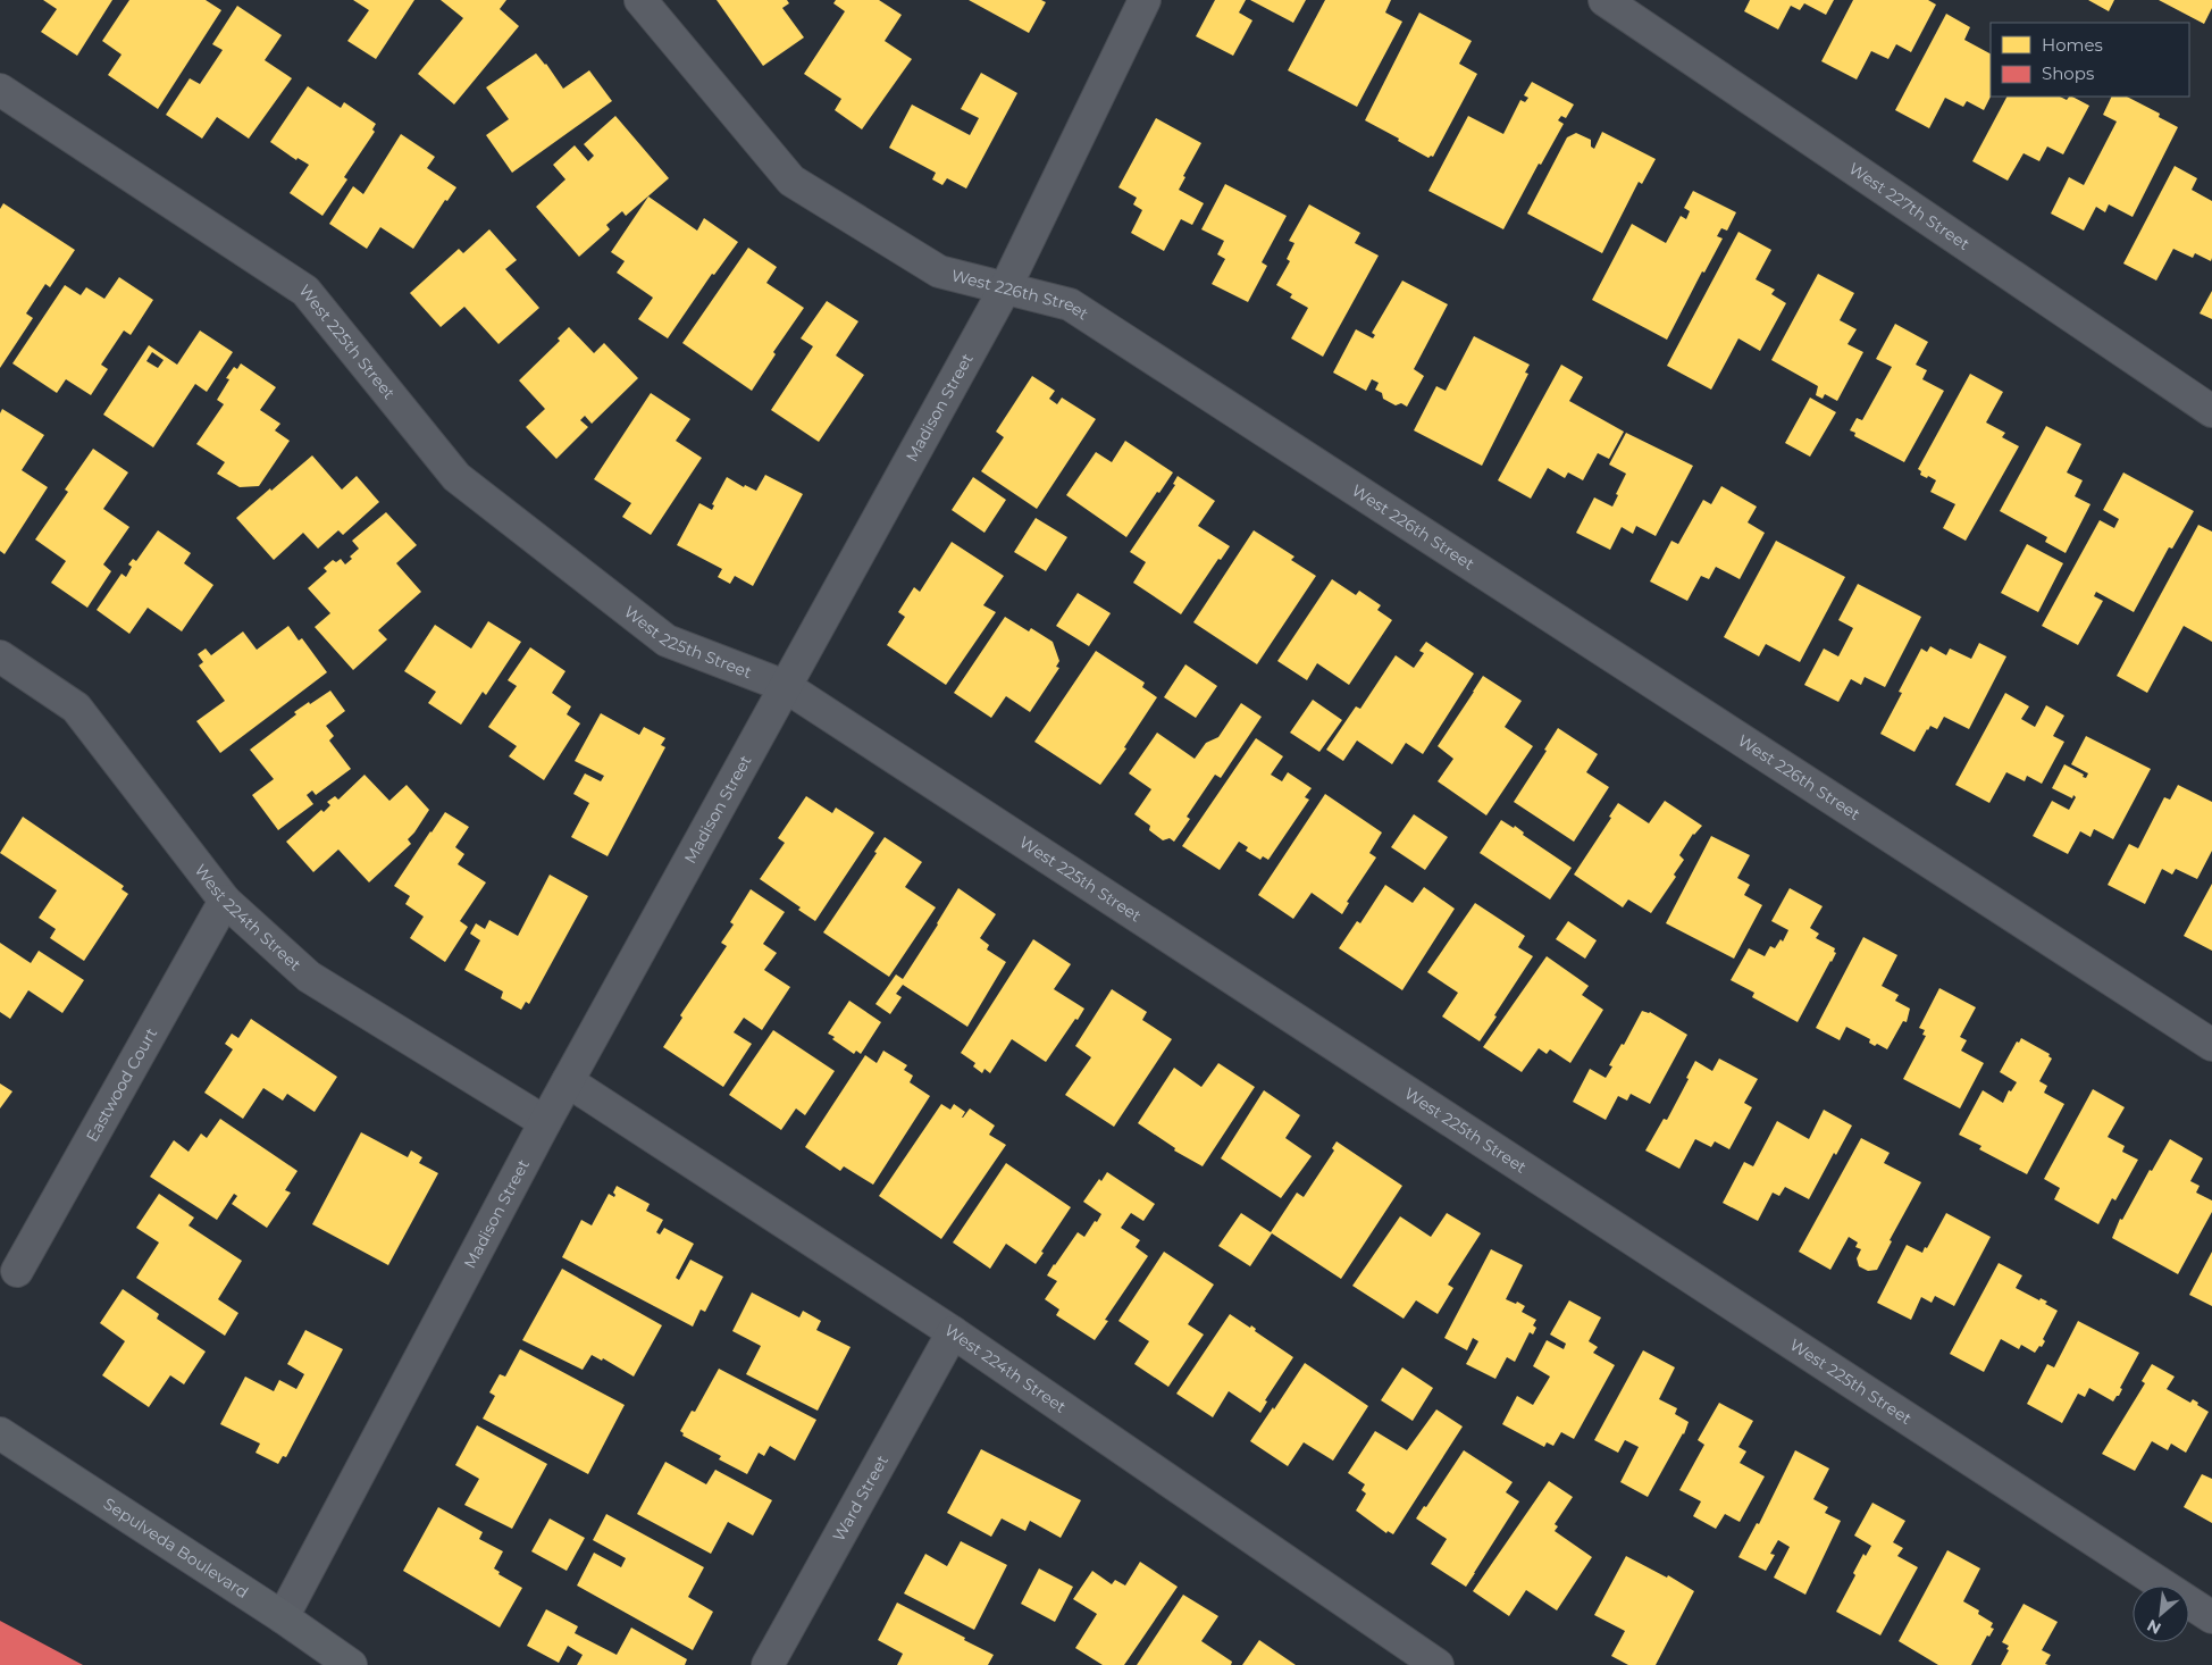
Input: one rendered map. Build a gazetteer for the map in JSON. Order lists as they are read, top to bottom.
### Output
{
  "streets": {
    "main road": ["Sepulveda Boulevard"],
    "street": [
      "West 227th Street",
      "West 226th Street",
      "West 225th Street",
      "Madison Street",
      "West 224th Street",
      "Eastwood Court",
      "Ward Street"
    ]
  },
  "crossings": [
    ["West 226th Street", "Madison Street"],
    ["West 225th Street", "Madison Street"],
    ["Madison Street", "West 224th Street"],
    ["Madison Street", "Sepulveda Boulevard"],
    ["West 224th Street", "Eastwood Court"],
    ["West 224th Street", "Ward Street"]
  ],
  "legend": ["Homes", "Shops"],
  "north": "bottom left"
}
